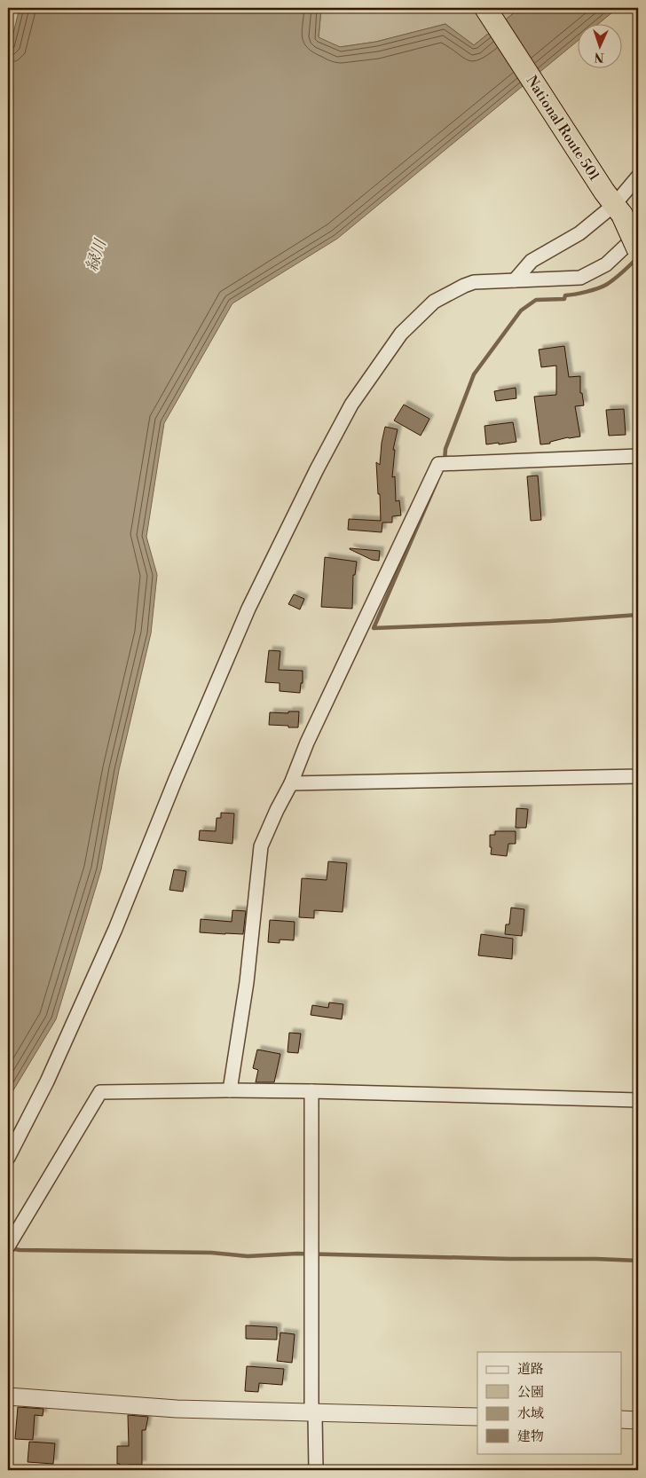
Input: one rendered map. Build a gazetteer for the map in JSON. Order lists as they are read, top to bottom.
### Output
{
  "streets": {
    "highway": ["National Route 501"]
  },
  "water": ["緑川"],
  "legend": [
    "道路",
    "公園",
    "水域",
    "建物"
  ],
  "north": "bottom"
}
